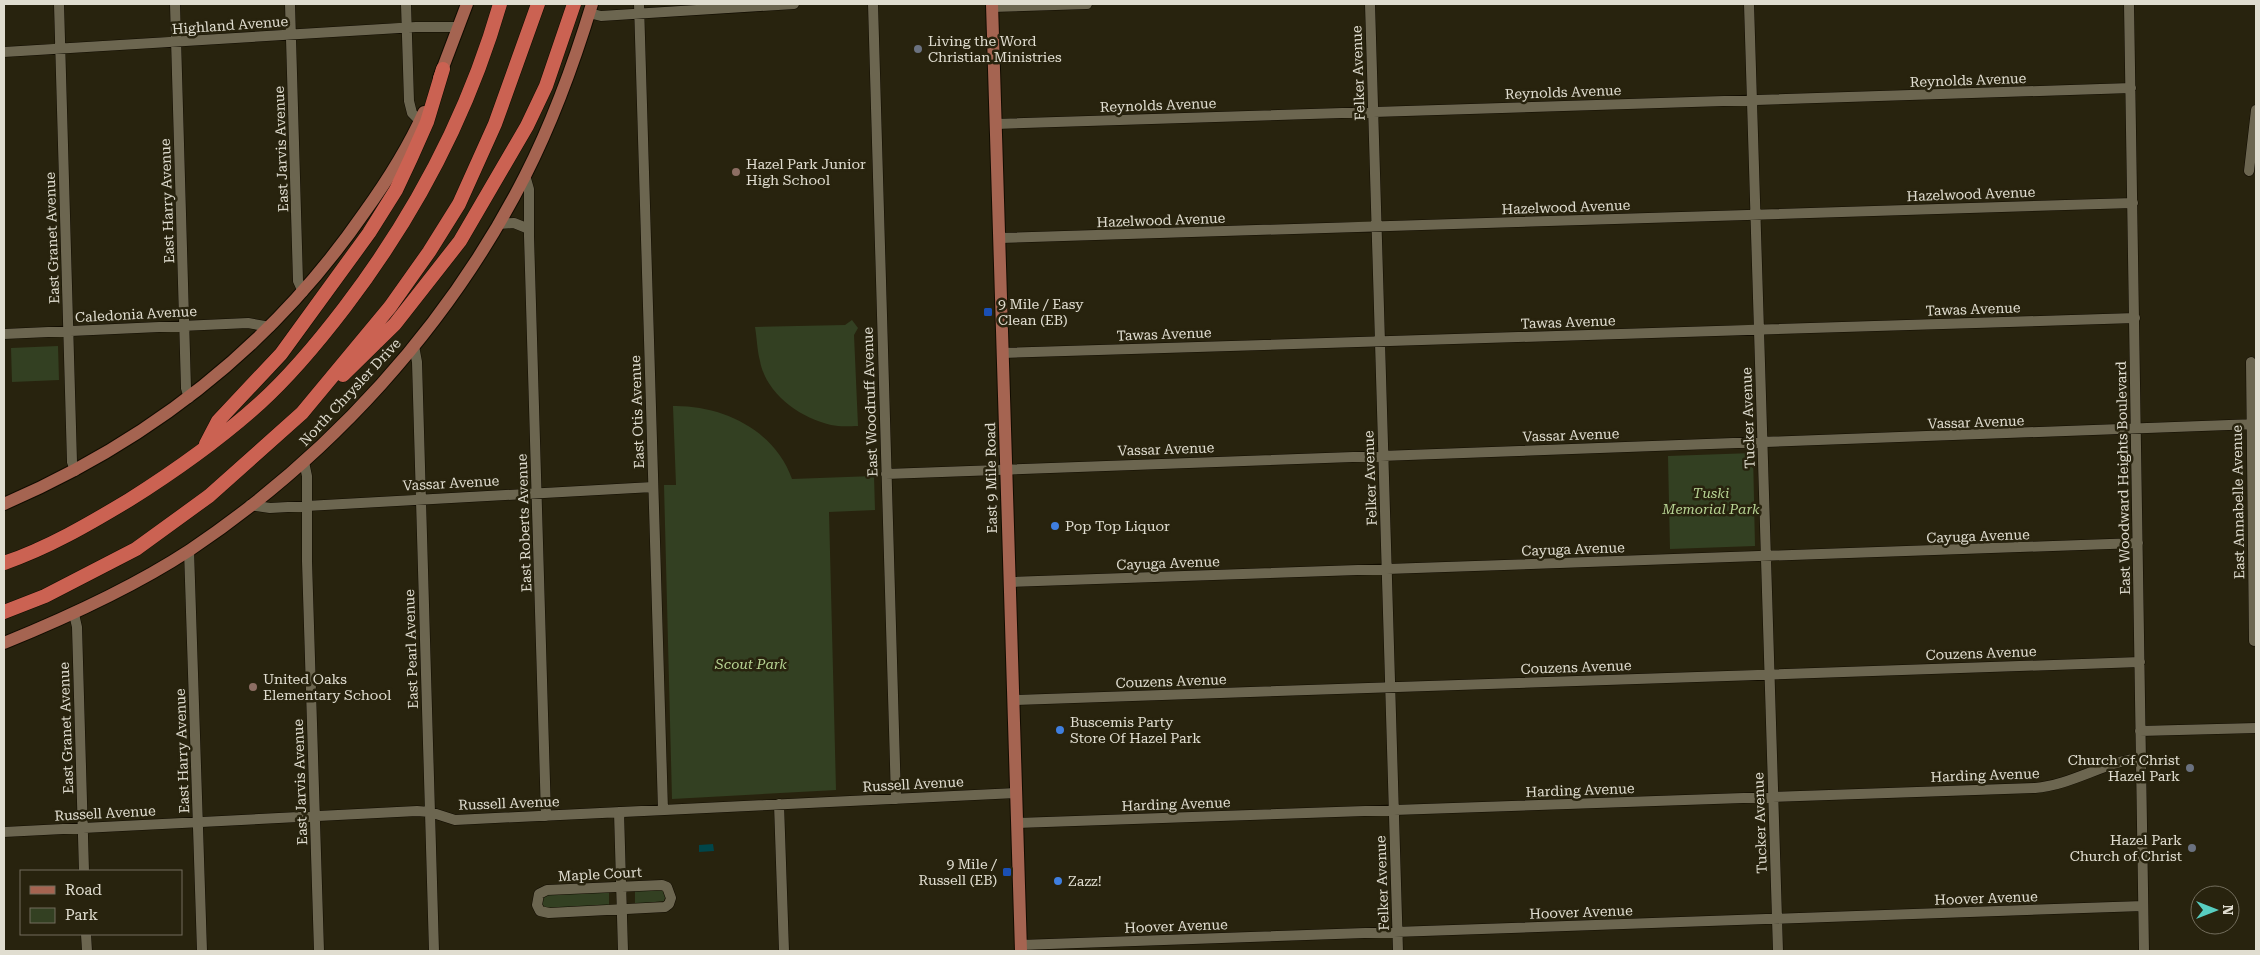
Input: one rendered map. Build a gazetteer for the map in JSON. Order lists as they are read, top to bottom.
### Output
{
  "streets": {
    "main road": ["North Chrysler Drive", "East 9 Mile Road"],
    "street": [
      "Highland Avenue",
      "Felker Avenue",
      "Reynolds Avenue",
      "East Jarvis Avenue",
      "Hazelwood Avenue",
      "East Harry Avenue",
      "East Granet Avenue",
      "Tawas Avenue",
      "Caledonia Avenue",
      "East Woodruff Avenue",
      "East Otis Avenue",
      "Tucker Avenue",
      "Vassar Avenue",
      "East Woodward Heights Boulevard",
      "East Annabelle Avenue",
      "East Roberts Avenue",
      "Cayuga Avenue",
      "East Pearl Avenue",
      "Couzens Avenue",
      "Harding Avenue",
      "Russell Avenue",
      "Maple Court",
      "Hoover Avenue"
    ]
  },
  "crossings": [
    ["Highland Avenue", "East Jarvis Avenue"],
    ["Highland Avenue", "East Harry Avenue"],
    ["Highland Avenue", "East Granet Avenue"],
    ["Felker Avenue", "Reynolds Avenue"],
    ["Felker Avenue", "Hazelwood Avenue"],
    ["Felker Avenue", "Tawas Avenue"],
    ["Felker Avenue", "Vassar Avenue"],
    ["Felker Avenue", "Cayuga Avenue"],
    ["Felker Avenue", "Couzens Avenue"],
    ["Felker Avenue", "Harding Avenue"],
    ["Felker Avenue", "Hoover Avenue"],
    ["Reynolds Avenue", "Tucker Avenue"],
    ["Reynolds Avenue", "East 9 Mile Road"],
    ["Reynolds Avenue", "East Woodward Heights Boulevard"],
    ["East Jarvis Avenue", "North Chrysler Drive"],
    ["East Jarvis Avenue", "Vassar Avenue"],
    ["East Jarvis Avenue", "Russell Avenue"],
    ["Hazelwood Avenue", "Tucker Avenue"],
    ["Hazelwood Avenue", "East 9 Mile Road"],
    ["Hazelwood Avenue", "East Woodward Heights Boulevard"],
    ["East Harry Avenue", "Caledonia Avenue"],
    ["East Harry Avenue", "North Chrysler Drive"],
    ["East Harry Avenue", "Russell Avenue"],
    ["East Granet Avenue", "Caledonia Avenue"],
    ["East Granet Avenue", "North Chrysler Drive"],
    ["East Granet Avenue", "Russell Avenue"],
    ["Tawas Avenue", "Tucker Avenue"],
    ["Tawas Avenue", "East 9 Mile Road"],
    ["Tawas Avenue", "East Woodward Heights Boulevard"],
    ["North Chrysler Drive", "Vassar Avenue"],
    ["North Chrysler Drive", "East Roberts Avenue"],
    ["North Chrysler Drive", "East Pearl Avenue"],
    ["East Woodruff Avenue", "Vassar Avenue"],
    ["East Woodruff Avenue", "Russell Avenue"],
    ["East Otis Avenue", "Vassar Avenue"],
    ["East Otis Avenue", "Russell Avenue"],
    ["Tucker Avenue", "Vassar Avenue"],
    ["Tucker Avenue", "Cayuga Avenue"],
    ["Tucker Avenue", "Couzens Avenue"],
    ["Tucker Avenue", "Harding Avenue"],
    ["Tucker Avenue", "Hoover Avenue"],
    ["Vassar Avenue", "East 9 Mile Road"],
    ["Vassar Avenue", "East Woodward Heights Boulevard"],
    ["Vassar Avenue", "East Annabelle Avenue"],
    ["Vassar Avenue", "East Roberts Avenue"],
    ["Vassar Avenue", "East Pearl Avenue"],
    ["East 9 Mile Road", "Cayuga Avenue"],
    ["East 9 Mile Road", "Couzens Avenue"],
    ["East 9 Mile Road", "Harding Avenue"],
    ["East 9 Mile Road", "Russell Avenue"],
    ["East 9 Mile Road", "Hoover Avenue"],
    ["East Woodward Heights Boulevard", "Cayuga Avenue"],
    ["East Woodward Heights Boulevard", "Couzens Avenue"],
    ["East Woodward Heights Boulevard", "Harding Avenue"],
    ["East Woodward Heights Boulevard", "Hoover Avenue"],
    ["East Roberts Avenue", "Russell Avenue"],
    ["East Pearl Avenue", "Russell Avenue"]
  ],
  "parks": ["Tuski Memorial Park", "Scout Park"],
  "places": {
    "other": [
      "Living the Word Christian Ministries",
      "Hazel Park Junior High School",
      "Pop Top Liquor",
      "United Oaks Elementary School",
      "Buscemis Party Store Of Hazel Park",
      "Church of Christ Hazel Park",
      "Hazel Park Church of Christ",
      "Zazz!"
    ],
    "transit": ["9 Mile / Easy Clean (EB)", "9 Mile / Russell (EB)"]
  },
  "legend": ["Road", "Park"],
  "north": "right"
}
